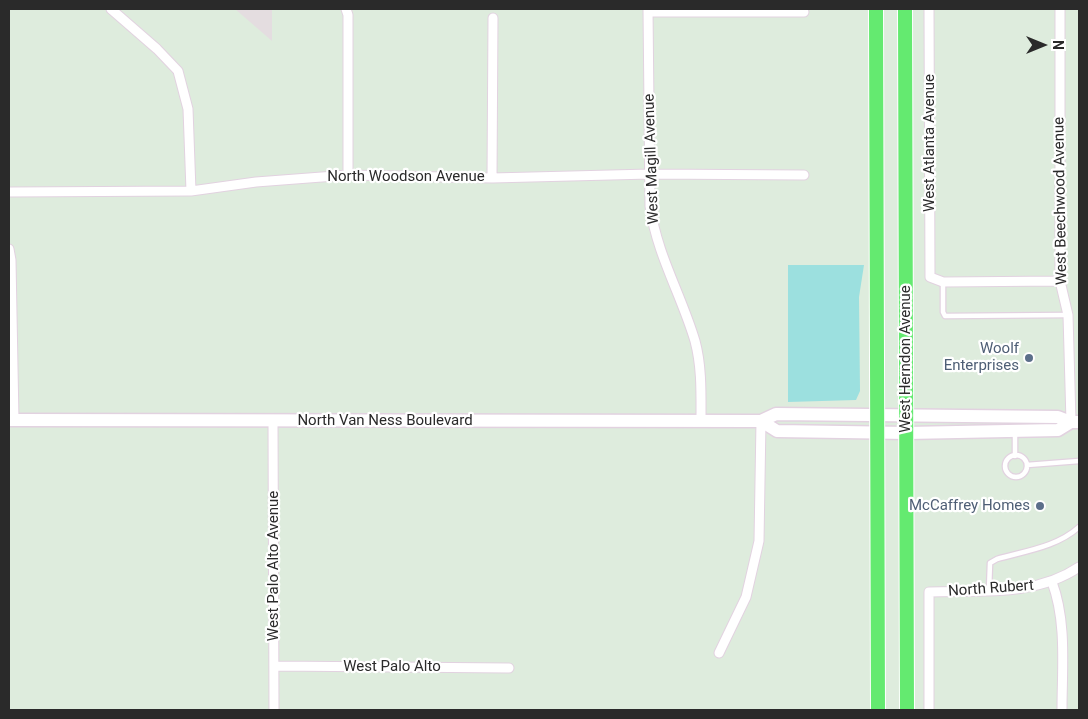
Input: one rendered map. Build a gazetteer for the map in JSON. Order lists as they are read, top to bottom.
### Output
{
  "streets": {
    "main road": ["West Herndon Avenue"],
    "street": [
      "West Atlanta Avenue",
      "West Magill Avenue",
      "North Woodson Avenue",
      "West Beechwood Avenue",
      "North Van Ness Boulevard",
      "West Palo Alto Avenue",
      "North Rubert",
      "West Palo Alto"
    ]
  },
  "crossings": [
    ["West Magill Avenue", "North Woodson Avenue"],
    ["West Magill Avenue", "North Van Ness Boulevard"],
    ["West Beechwood Avenue", "North Van Ness Boulevard"],
    ["West Herndon Avenue", "North Van Ness Boulevard"],
    ["North Van Ness Boulevard", "West Palo Alto Avenue"],
    ["West Palo Alto Avenue", "West Palo Alto"]
  ],
  "places": ["Woolf Enterprises", "McCaffrey Homes"],
  "north": "right"
}
